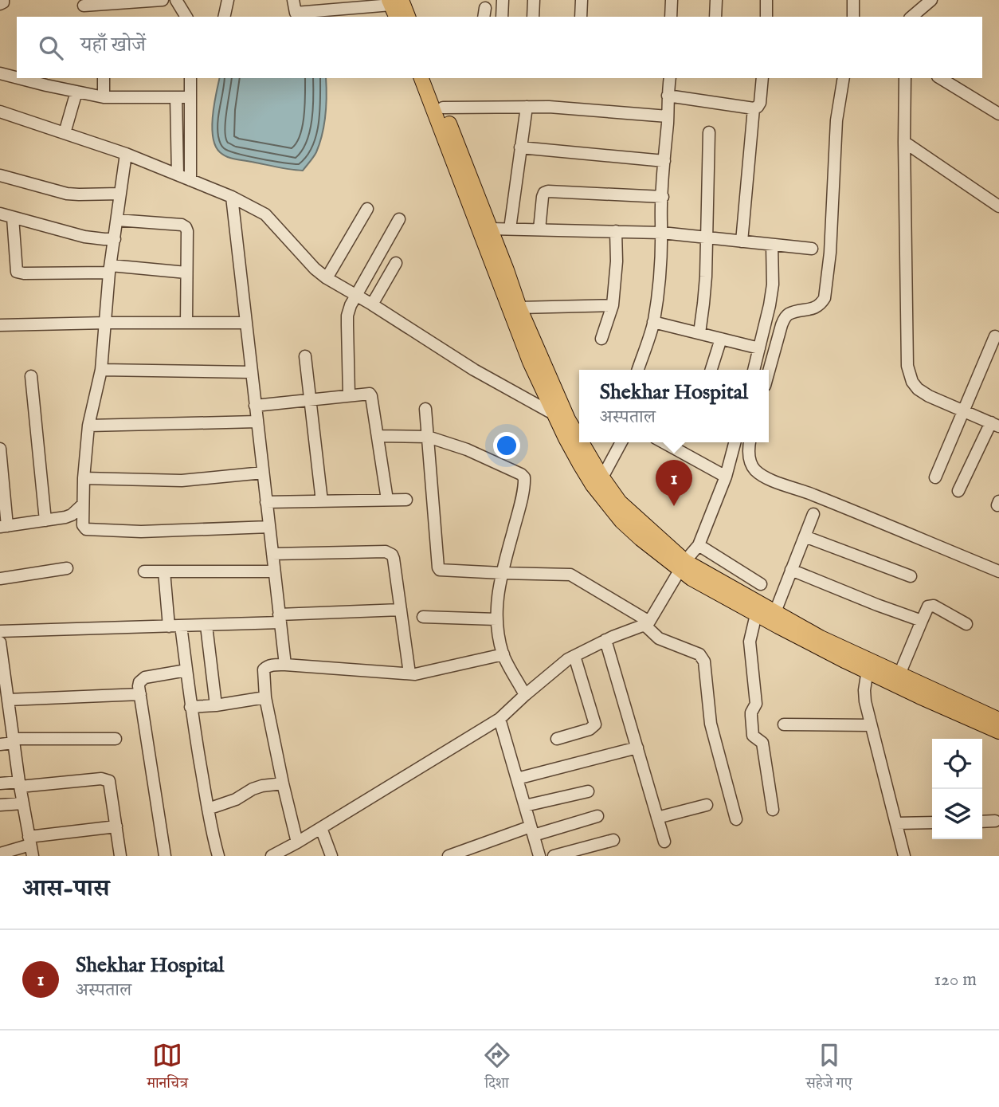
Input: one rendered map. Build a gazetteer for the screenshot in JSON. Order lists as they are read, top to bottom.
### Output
{
  "page": {
    "search": "यहाँ खोजें",
    "popup": ["Shekhar Hospital", "अस्पताल"],
    "pins": "1",
    "heading": "आस-पास",
    "list": [
      {
        "mark": "1",
        "name": "Shekhar Hospital",
        "note": "अस्पताल",
        "value": "120 m"
      }
    ],
    "nav": ["मानचित्र", "दिशा", "सहेजे गए"]
  }
}
